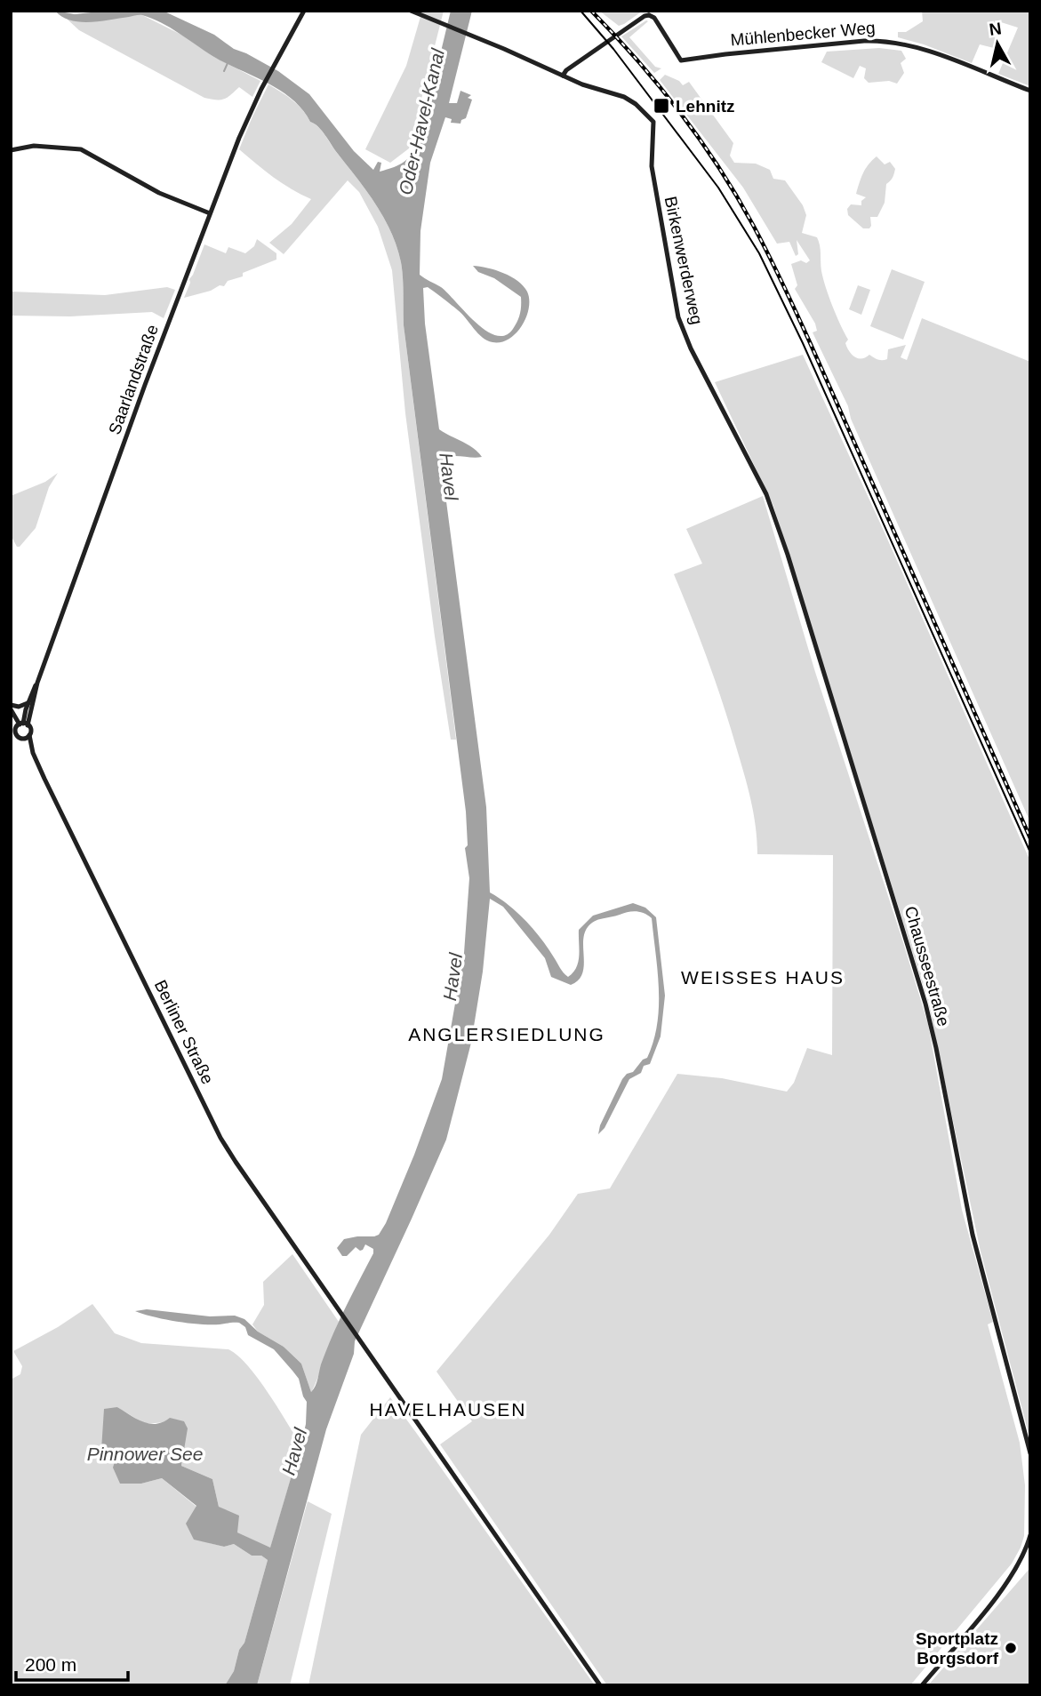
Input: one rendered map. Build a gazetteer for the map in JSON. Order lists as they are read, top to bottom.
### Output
{
  "streets": {
    "street": [
      "Mühlenbecker Weg",
      "Birkenwerderweg",
      "Saarlandstraße",
      "Chausseestraße",
      "Berliner Straße"
    ]
  },
  "crossings": [
    ["Birkenwerderweg", "Chausseestraße"]
  ],
  "districts": ["WEISSES HAUS", "ANGLERSIEDLUNG", "HAVELHAUSEN"],
  "water": ["Oder-Havel-Kanal", "Havel", "Pinnower See"],
  "places": {
    "transit": ["Lehnitz"],
    "other": ["Sportplatz Borgsdorf"]
  },
  "scale_bar": "200 m",
  "north": "top"
}
